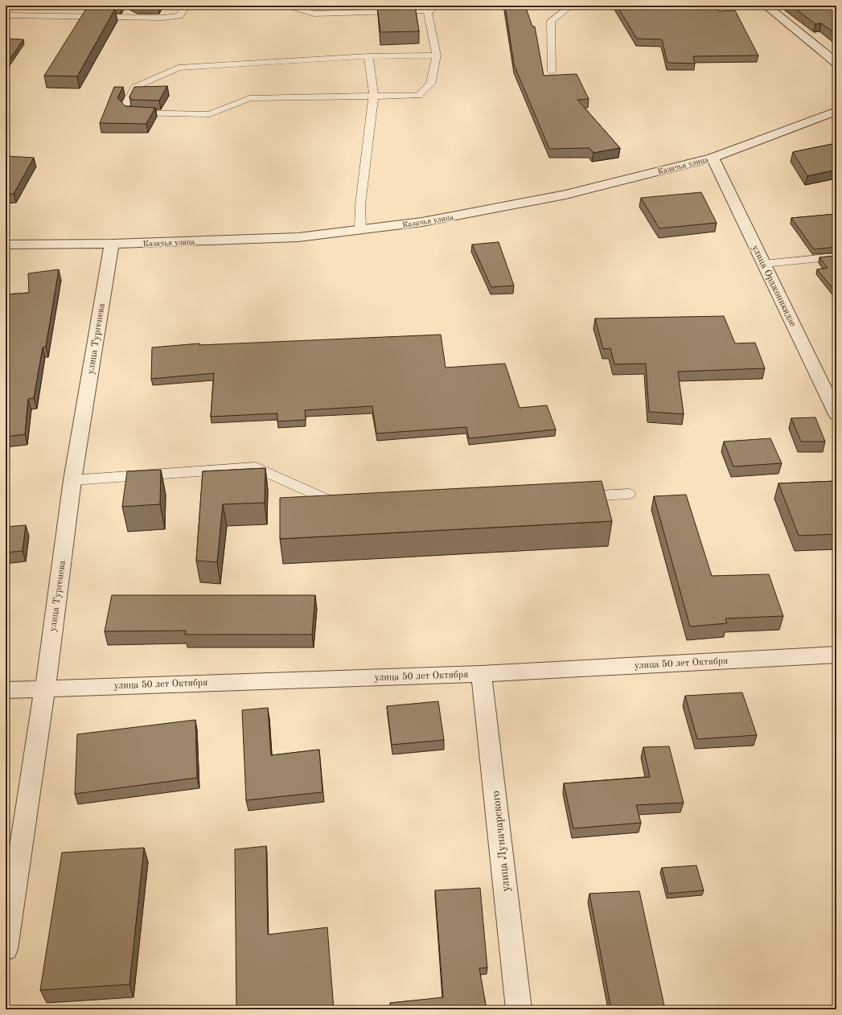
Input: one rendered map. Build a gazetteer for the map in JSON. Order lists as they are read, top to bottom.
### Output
{
  "streets": {
    "street": [
      "Казачья улица",
      "улица Орджоникидзе",
      "улица Тургенева",
      "улица 50 лет Октября",
      "улица Луначарского"
    ]
  },
  "crossings": [
    ["Казачья улица", "улица Орджоникидзе"],
    ["Казачья улица", "улица Тургенева"],
    ["улица Тургенева", "улица 50 лет Октября"],
    ["улица 50 лет Октября", "улица Луначарского"]
  ]
}
